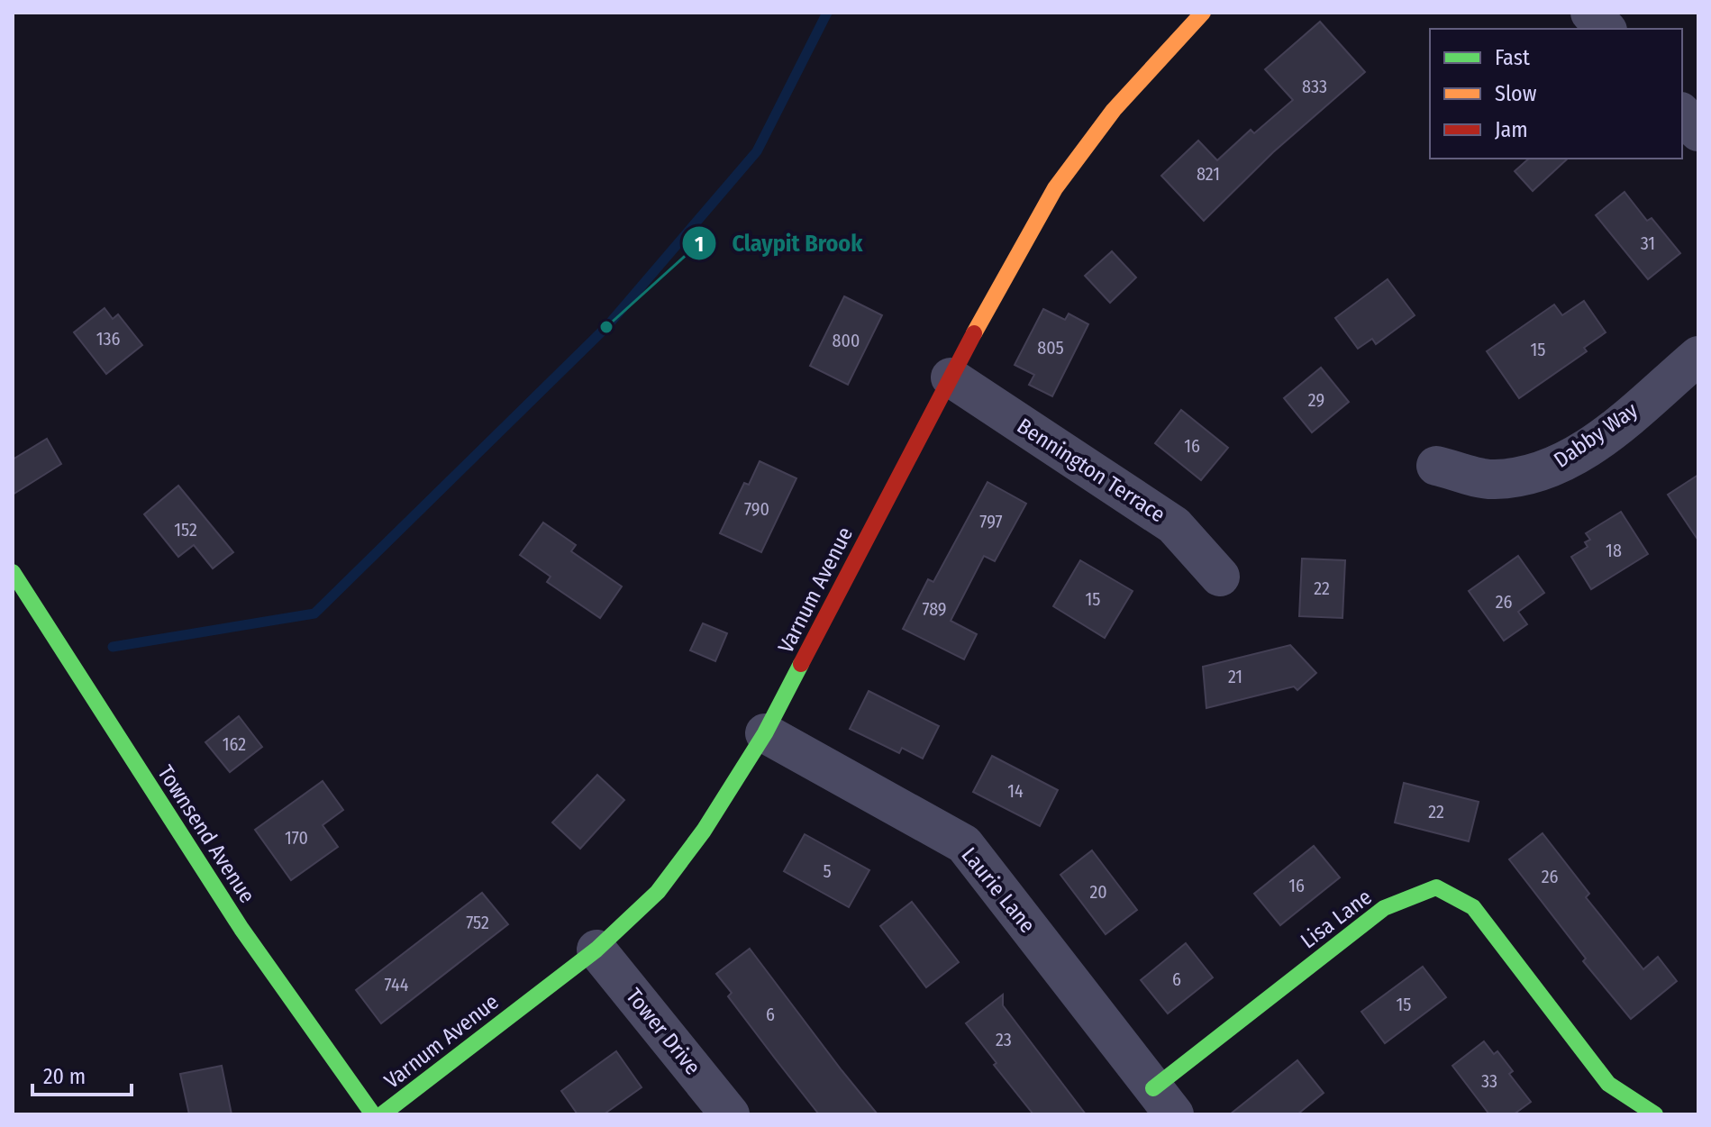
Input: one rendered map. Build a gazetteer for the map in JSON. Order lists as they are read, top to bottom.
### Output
{
  "streets": {
    "main road": ["Varnum Avenue", "Townsend Avenue", "Lisa Lane"],
    "street": [
      "Dabby Way",
      "Bennington Terrace",
      "Laurie Lane",
      "Tower Drive"
    ]
  },
  "crossings": [
    ["Bennington Terrace", "Varnum Avenue"],
    ["Varnum Avenue", "Laurie Lane"],
    ["Varnum Avenue", "Tower Drive"],
    ["Laurie Lane", "Lisa Lane"]
  ],
  "places": ["Claypit Brook"],
  "house_numbers": [
    "833",
    "821",
    "31",
    "136",
    "800",
    "805",
    "15",
    "29",
    "16",
    "790",
    "797",
    "152",
    "18",
    "22",
    "15",
    "26",
    "789",
    "21",
    "162",
    "14",
    "22",
    "170",
    "5",
    "26",
    "16",
    "20",
    "752",
    "6",
    "744",
    "15",
    "6",
    "23",
    "33"
  ],
  "legend": ["Fast", "Slow", "Jam"],
  "scale_bar": "20 m"
}
